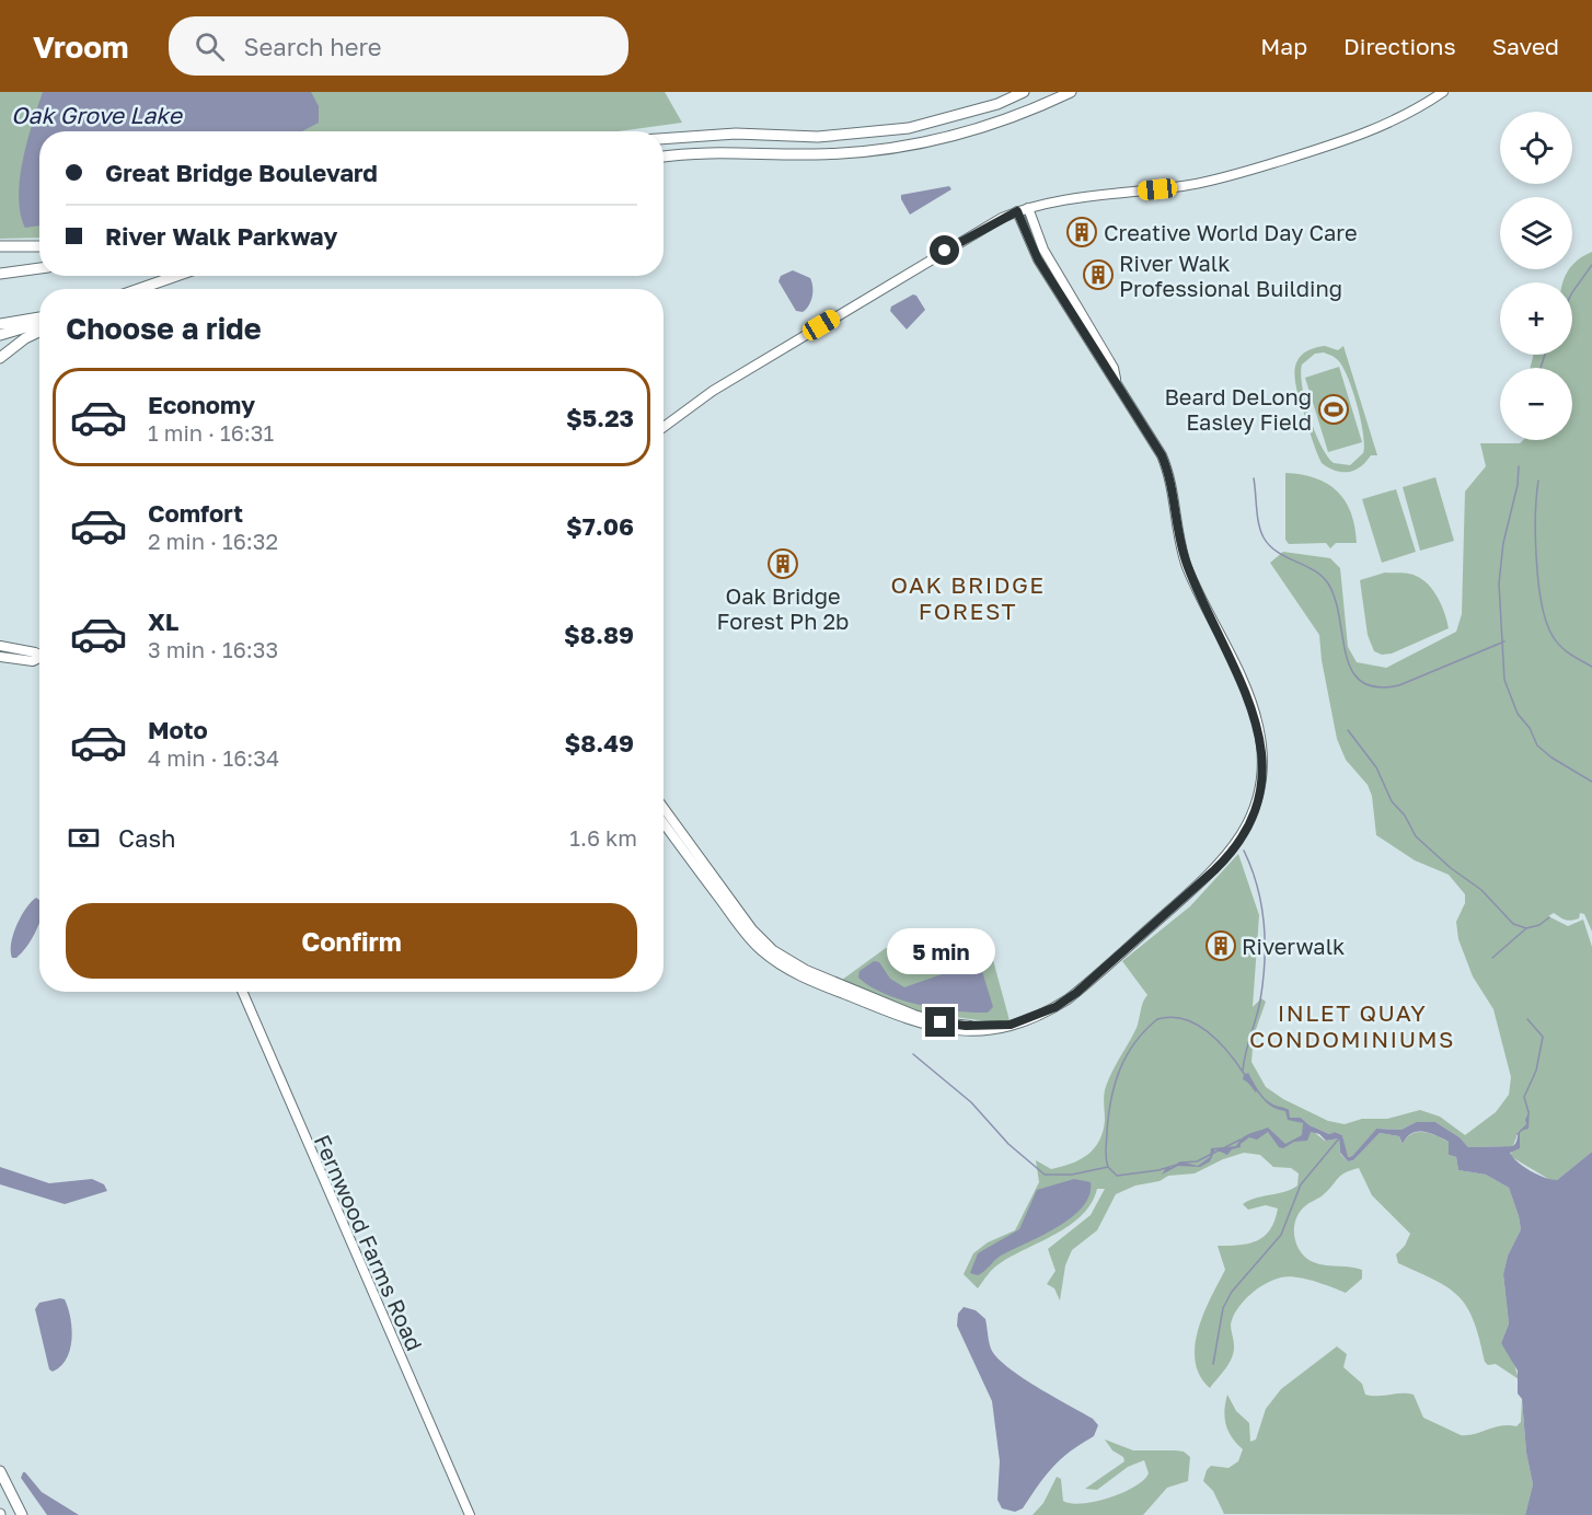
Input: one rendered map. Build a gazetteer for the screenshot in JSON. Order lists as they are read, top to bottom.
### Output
{
  "streets": {
    "street": ["Fernwood Farms Road"]
  },
  "districts": ["OAK BRIDGE FOREST", "INLET QUAY CONDOMINIUMS"],
  "water": ["Oak Grove Lake"],
  "places": {
    "building": [
      "Creative World Day Care",
      "River Walk Professional Building",
      "Oak Bridge Forest Ph 2b",
      "Riverwalk"
    ],
    "sports": ["Beard DeLong Easley Field"]
  },
  "page": {
    "header": "Vroom",
    "search": "Search here",
    "nav": ["Map", "Directions", "Saved"],
    "map_buttons": ["+", "−"],
    "banner": ["Great Bridge Boulevard", "River Walk Parkway"],
    "heading": "Choose a ride",
    "list": [
      {
        "name": "Economy",
        "note": "1 min · 16:31",
        "value": "$5.23"
      },
      {
        "name": "Comfort",
        "note": "2 min · 16:32",
        "value": "$7.06"
      },
      {
        "name": "XL",
        "note": "3 min · 16:33",
        "value": "$8.89"
      },
      {
        "name": "Moto",
        "note": "4 min · 16:34",
        "value": "$8.49"
      }
    ],
    "pay": ["Cash", "1.6 km"],
    "buttons": "Confirm",
    "bubble": "5 min"
  }
}
